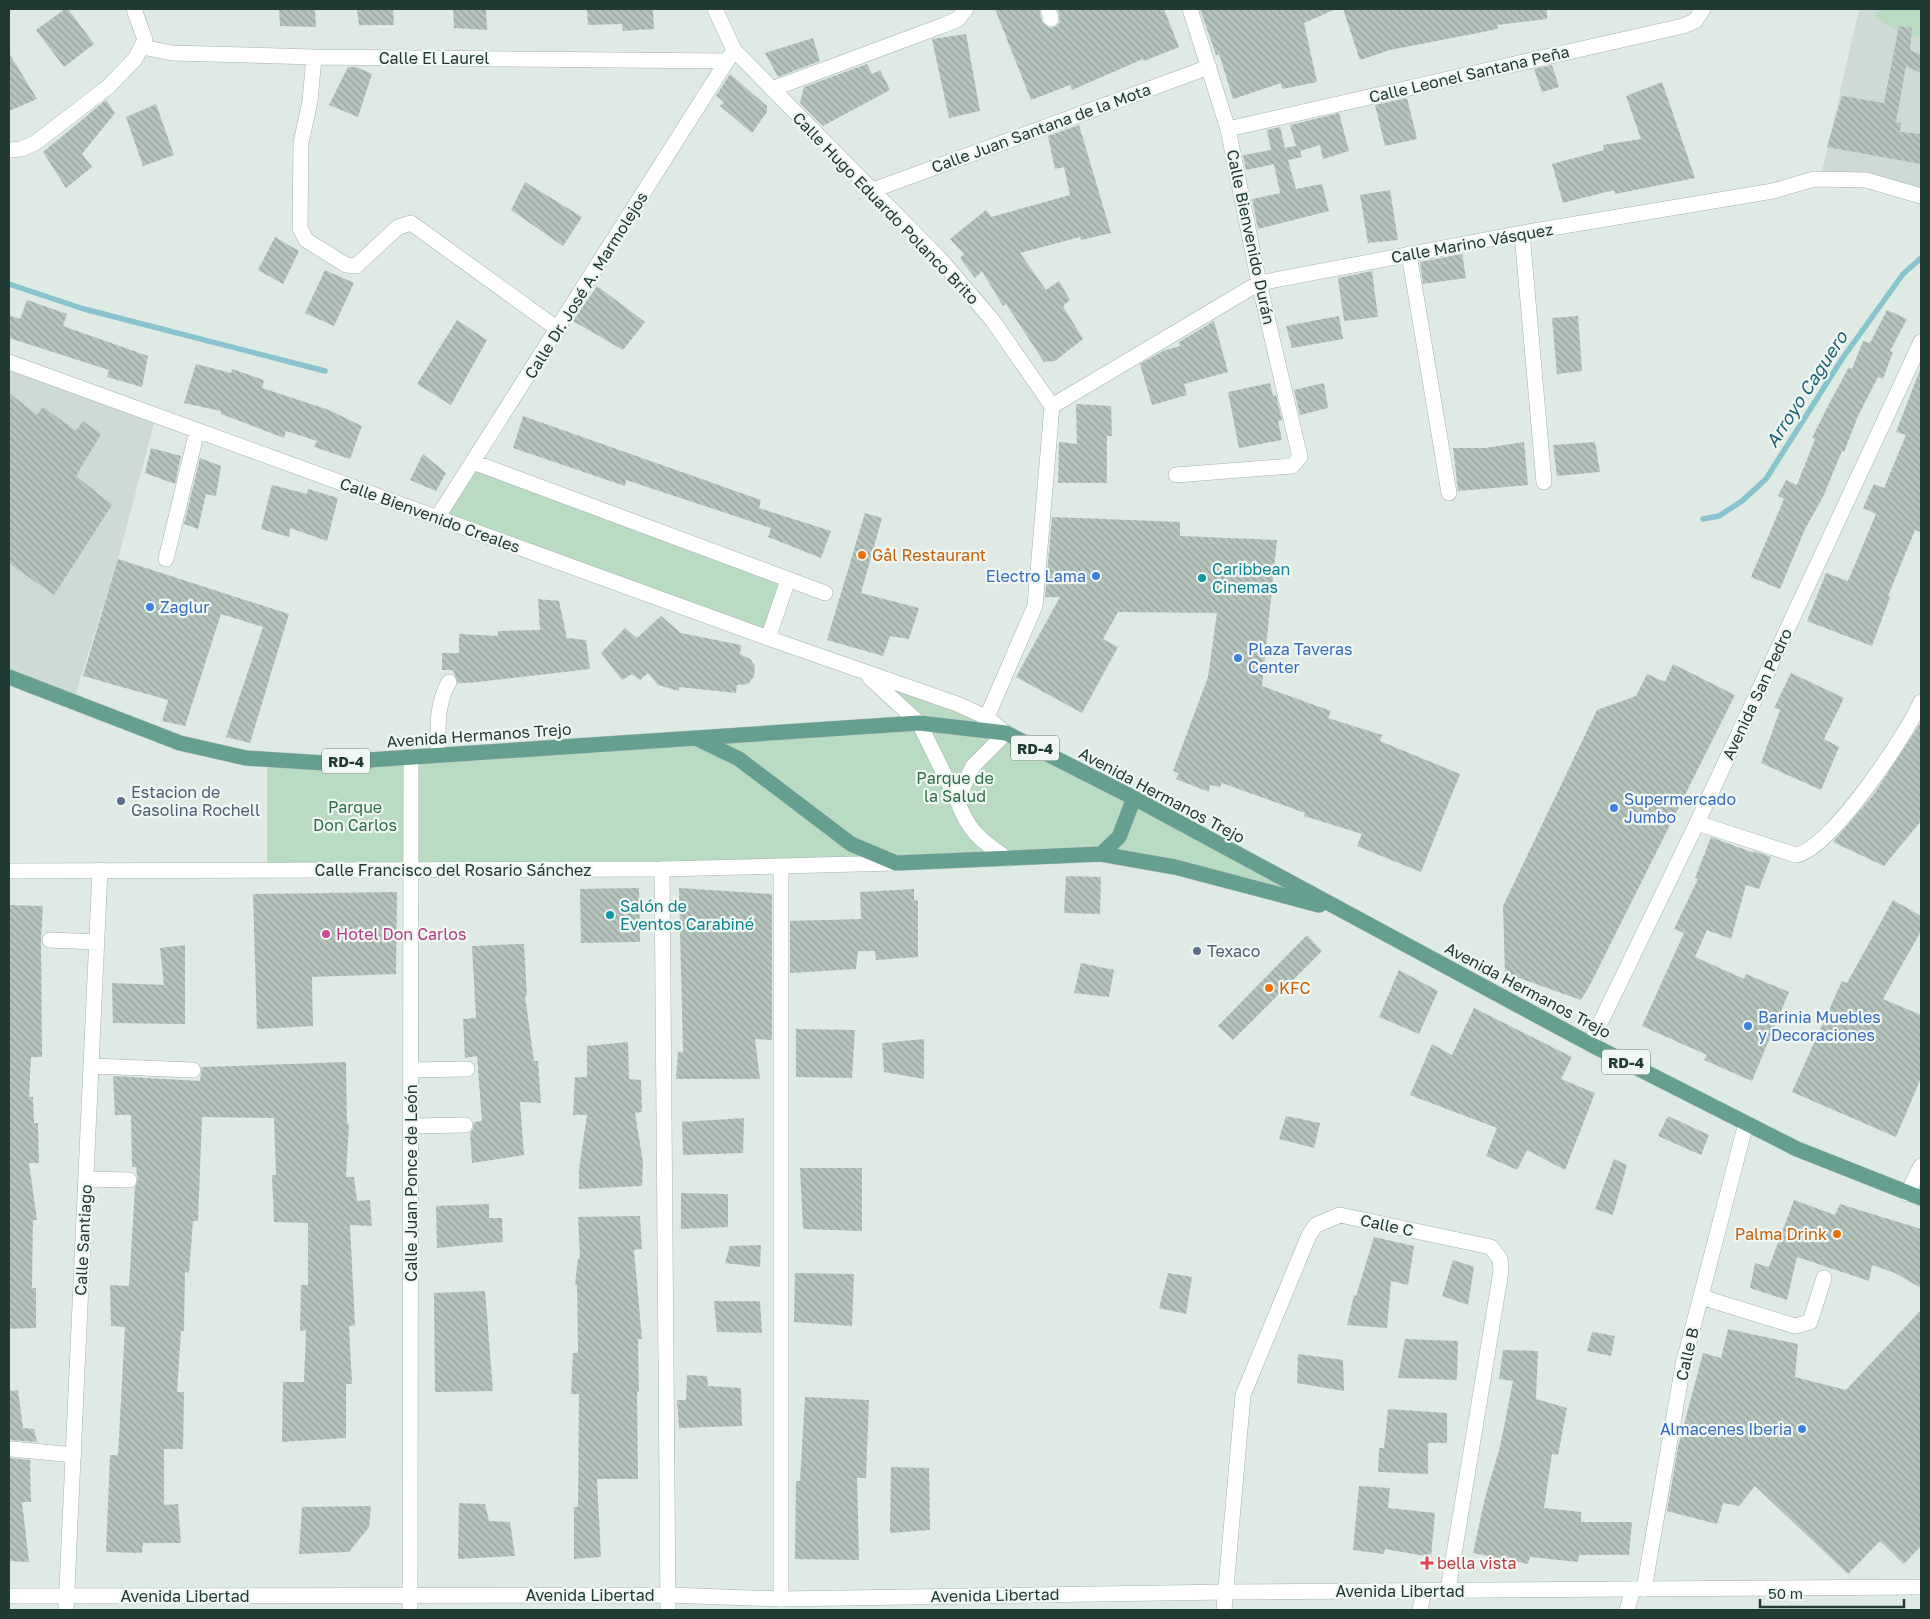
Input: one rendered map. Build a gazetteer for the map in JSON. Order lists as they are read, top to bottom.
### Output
{
  "streets": {
    "main road": ["Avenida Hermanos Trejo", "RD-4"],
    "street": [
      "Calle El Laurel",
      "Calle Leonel Santana Peña",
      "Calle Juan Santana de la Mota",
      "Calle Hugo Eduardo Polanco Brito",
      "Calle Bienvenido Durán",
      "Calle Marino Vásquez",
      "Calle Dr. José A. Marmolejos",
      "Calle Bienvenido Creales",
      "Avenida San Pedro",
      "Calle Francisco del Rosario Sánchez",
      "Calle Juan Ponce de León",
      "Calle C",
      "Calle Santiago",
      "Calle B",
      "Avenida Libertad"
    ]
  },
  "crossings": [
    ["Calle El Laurel", "Calle Hugo Eduardo Polanco Brito"],
    ["Calle El Laurel", "Calle Dr. José A. Marmolejos"],
    ["Calle Leonel Santana Peña", "Calle Bienvenido Durán"],
    ["Calle Juan Santana de la Mota", "Calle Hugo Eduardo Polanco Brito"],
    ["Calle Juan Santana de la Mota", "Calle Bienvenido Durán"],
    ["Calle Hugo Eduardo Polanco Brito", "Calle Marino Vásquez"],
    ["Calle Hugo Eduardo Polanco Brito", "Calle Dr. José A. Marmolejos"],
    ["Calle Bienvenido Durán", "Calle Marino Vásquez"],
    ["Calle Dr. José A. Marmolejos", "Calle Bienvenido Creales"],
    ["Calle Bienvenido Creales", "Avenida Hermanos Trejo"],
    ["Avenida San Pedro", "Avenida Hermanos Trejo"],
    ["Avenida Hermanos Trejo", "Calle Francisco del Rosario Sánchez"],
    ["Avenida Hermanos Trejo", "Calle Juan Ponce de León"],
    ["Avenida Hermanos Trejo", "Calle B"],
    ["Calle Francisco del Rosario Sánchez", "Calle Juan Ponce de León"],
    ["Calle Francisco del Rosario Sánchez", "Calle Santiago"],
    ["Calle Juan Ponce de León", "Avenida Libertad"],
    ["Calle C", "Avenida Libertad"],
    ["Calle Santiago", "Avenida Libertad"],
    ["Calle B", "Avenida Libertad"]
  ],
  "water": ["Arroyo Caguero"],
  "parks": ["Parque de la Salud", "Parque Don Carlos"],
  "places": {
    "other": [
      "Gål Restaurant",
      "Electro Lama",
      "Caribbean Cinemas",
      "Zaglur",
      "Plaza Taveras Center",
      "Estacion de Gasolina Rochell",
      "Supermercado Jumbo",
      "Salón de Eventos Carabiné",
      "Hotel Don Carlos",
      "Texaco",
      "KFC",
      "Barinia Muebles y Decoraciones",
      "Palma Drink",
      "Almacenes Iberia"
    ],
    "health": ["bella vista"]
  },
  "scale_bar": "50 m"
}
